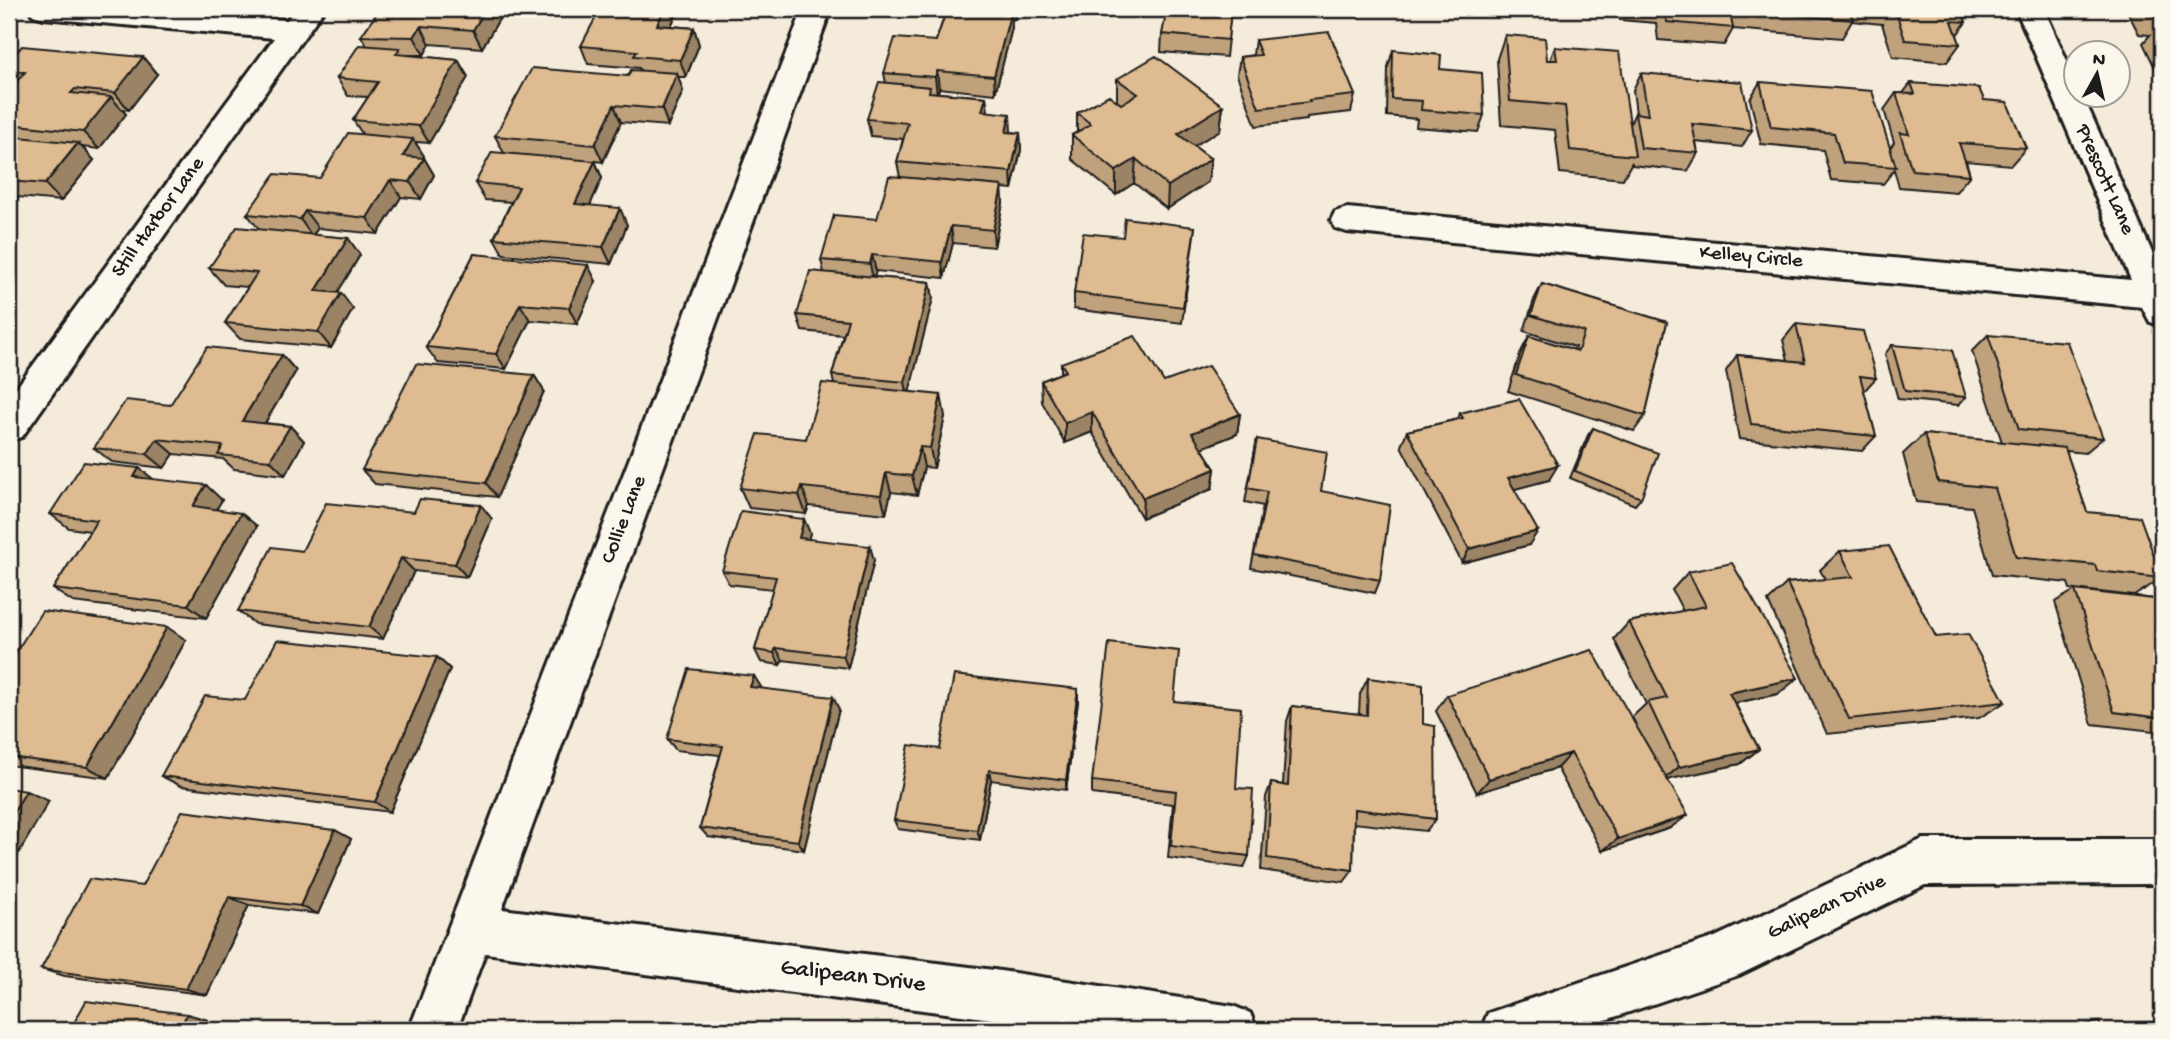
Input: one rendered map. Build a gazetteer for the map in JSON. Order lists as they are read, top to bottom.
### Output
{
  "streets": {
    "street": [
      "Prescott Lane",
      "Still Harbor Lane",
      "Kelley Circle",
      "Collie Lane",
      "Galipean Drive"
    ]
  },
  "crossings": [
    ["Prescott Lane", "Kelley Circle"],
    ["Collie Lane", "Galipean Drive"]
  ],
  "north": "top"
}
